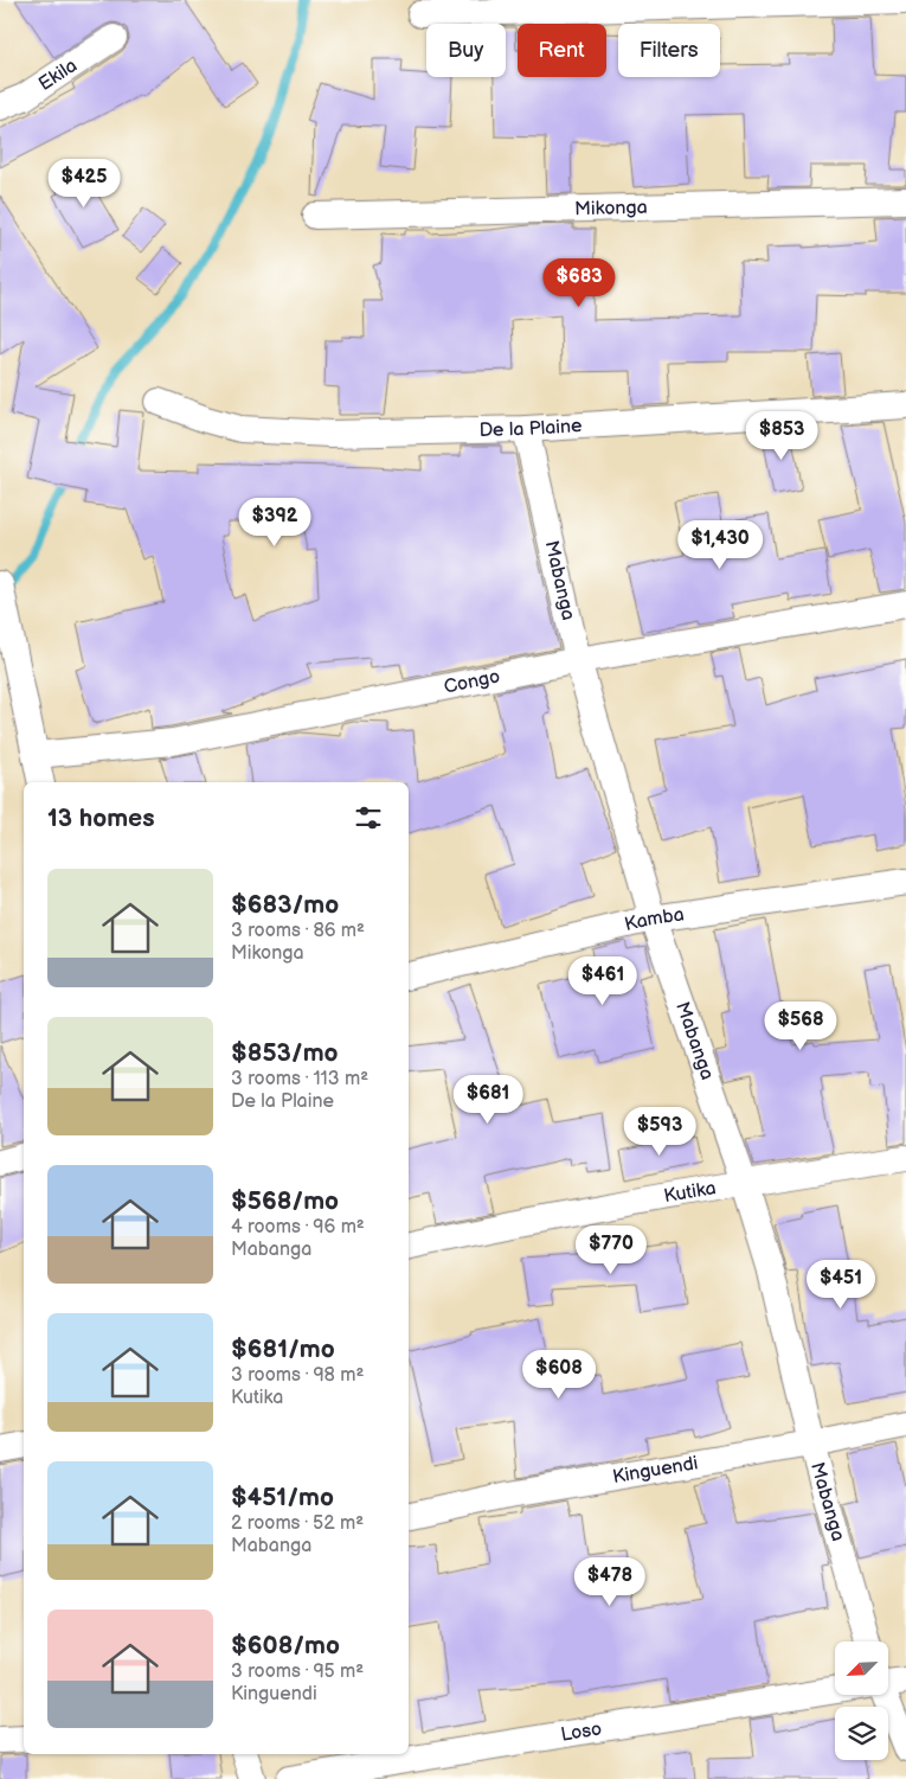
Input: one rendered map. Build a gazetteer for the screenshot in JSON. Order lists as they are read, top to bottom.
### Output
{
  "streets": {
    "street": [
      "Ekila",
      "Mikonga",
      "De la Plaine",
      "Mabanga",
      "Congo",
      "Kamba",
      "Kutika",
      "Kinguendi",
      "Loso"
    ]
  },
  "crossings": [
    ["De la Plaine", "Mabanga"],
    ["Mabanga", "Congo"],
    ["Mabanga", "Kamba"],
    ["Mabanga", "Kutika"],
    ["Mabanga", "Kinguendi"]
  ],
  "north": "bottom left",
  "page": {
    "chip": ["Buy", "Rent", "Filters"],
    "price": [
      "$425",
      "$683",
      "$853",
      "$392",
      "$1,430",
      "$461",
      "$568",
      "$681",
      "$593",
      "$770",
      "$451",
      "$608",
      "$478"
    ],
    "heading": "13 homes",
    "list": [
      {
        "name": "$683/mo",
        "note": "3 rooms · 86 m² · Mikonga"
      },
      {
        "name": "$853/mo",
        "note": "3 rooms · 113 m² · De la Plaine"
      },
      {
        "name": "$568/mo",
        "note": "4 rooms · 96 m² · Mabanga"
      },
      {
        "name": "$681/mo",
        "note": "3 rooms · 98 m² · Kutika"
      },
      {
        "name": "$451/mo",
        "note": "2 rooms · 52 m² · Mabanga"
      },
      {
        "name": "$608/mo",
        "note": "3 rooms · 95 m² · Kinguendi"
      }
    ]
  }
}
